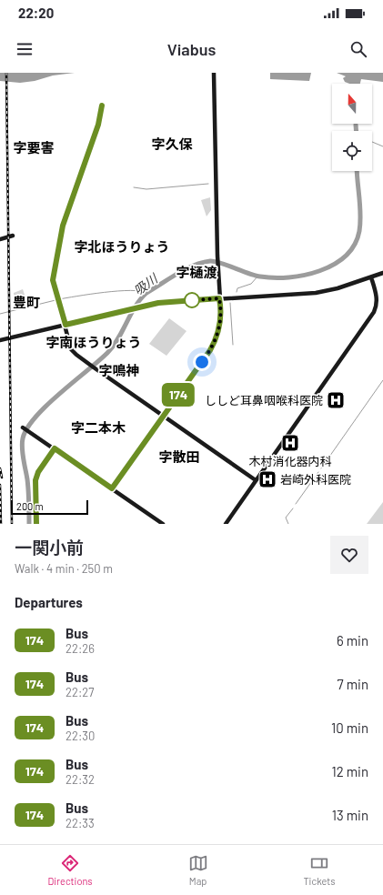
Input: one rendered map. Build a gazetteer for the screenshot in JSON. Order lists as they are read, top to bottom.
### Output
{
  "districts": [
    "字久保",
    "字要害",
    "字北ほうりょう",
    "字樋渡",
    "豊町",
    "字南ほうりょう",
    "字鳴神",
    "字二本木",
    "字散田"
  ],
  "water": ["吸川"],
  "places": {
    "hospital": ["ししど耳鼻咽喉科医院", "木村消化器内科", "岩崎外科医院"]
  },
  "lines": ["bus line 174"],
  "scale_bar": "200 m",
  "north": "top",
  "page": {
    "status": "22:20",
    "header": "Viabus",
    "on_map": "174",
    "scale": "200 m",
    "heading": [
      ["一関小前", "Walk · 4 min · 250 m"],
      "Departures"
    ],
    "list": [
      {
        "mark": "174",
        "name": "Bus",
        "note": "22:26",
        "value": "6 min"
      },
      {
        "mark": "174",
        "name": "Bus",
        "note": "22:27",
        "value": "7 min"
      },
      {
        "mark": "174",
        "name": "Bus",
        "note": "22:30",
        "value": "10 min"
      },
      {
        "mark": "174",
        "name": "Bus",
        "note": "22:32",
        "value": "12 min"
      },
      {
        "mark": "174",
        "name": "Bus",
        "note": "22:33",
        "value": "13 min"
      }
    ],
    "tabs": ["Directions", "Map", "Tickets"]
  }
}
